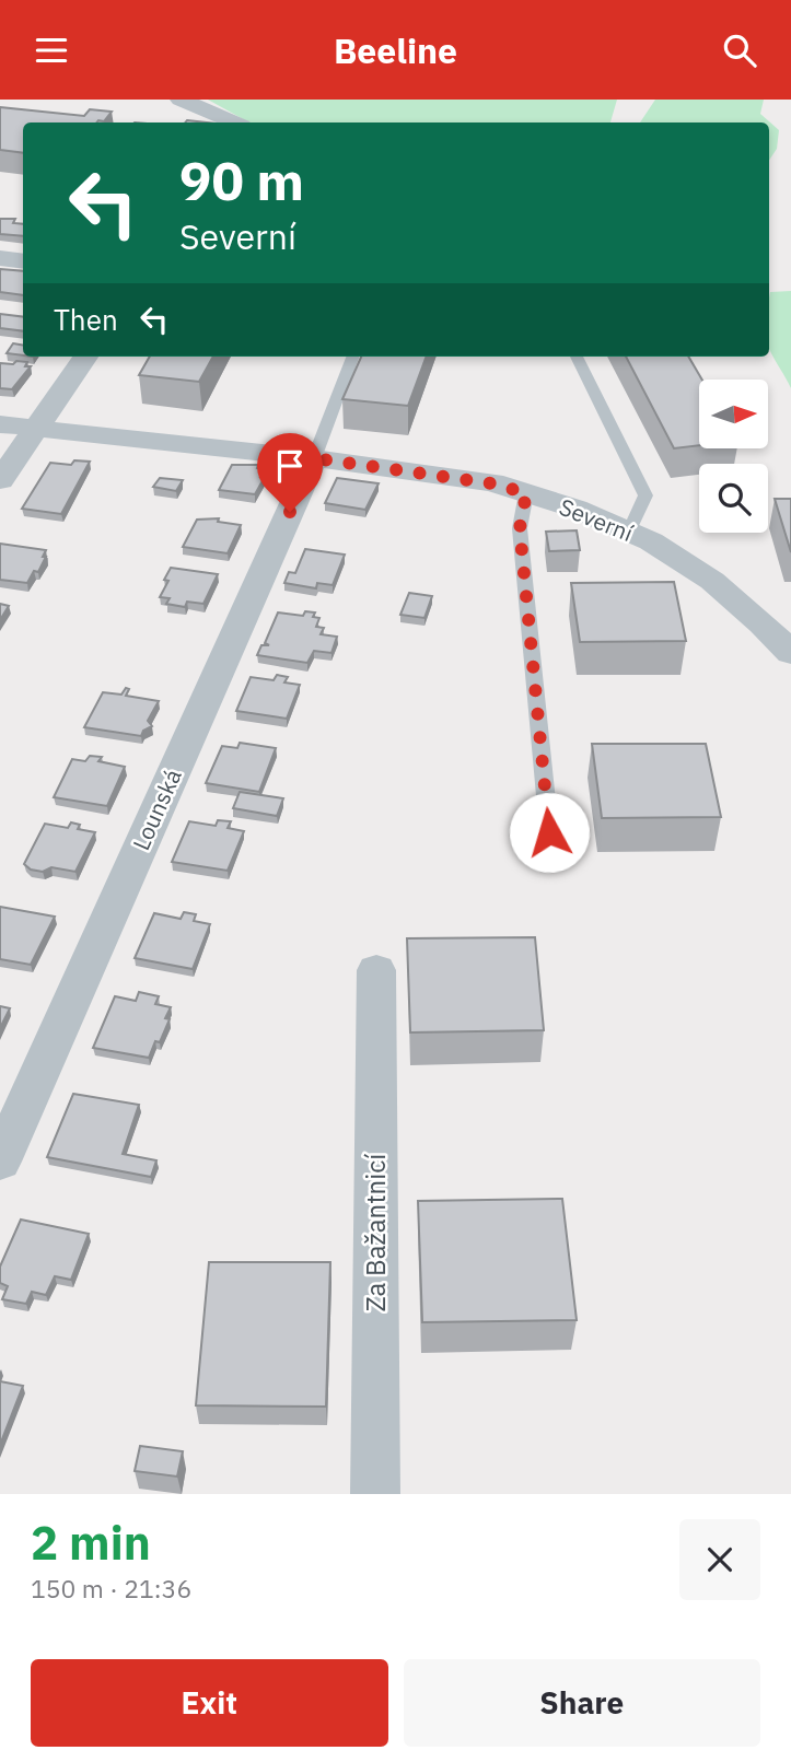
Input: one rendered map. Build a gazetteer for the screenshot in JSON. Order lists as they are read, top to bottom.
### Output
{
  "streets": {
    "street": ["Severní", "Lounská", "Za Bažantnicí"]
  },
  "crossings": [
    ["Severní", "Lounská"]
  ],
  "north": "right",
  "page": {
    "header": "Beeline",
    "turn": ["90 m", "Severní"],
    "then": "Then",
    "heading": ["2 min", "150 m · 21:36"],
    "buttons": ["Exit", "Share"]
  }
}
